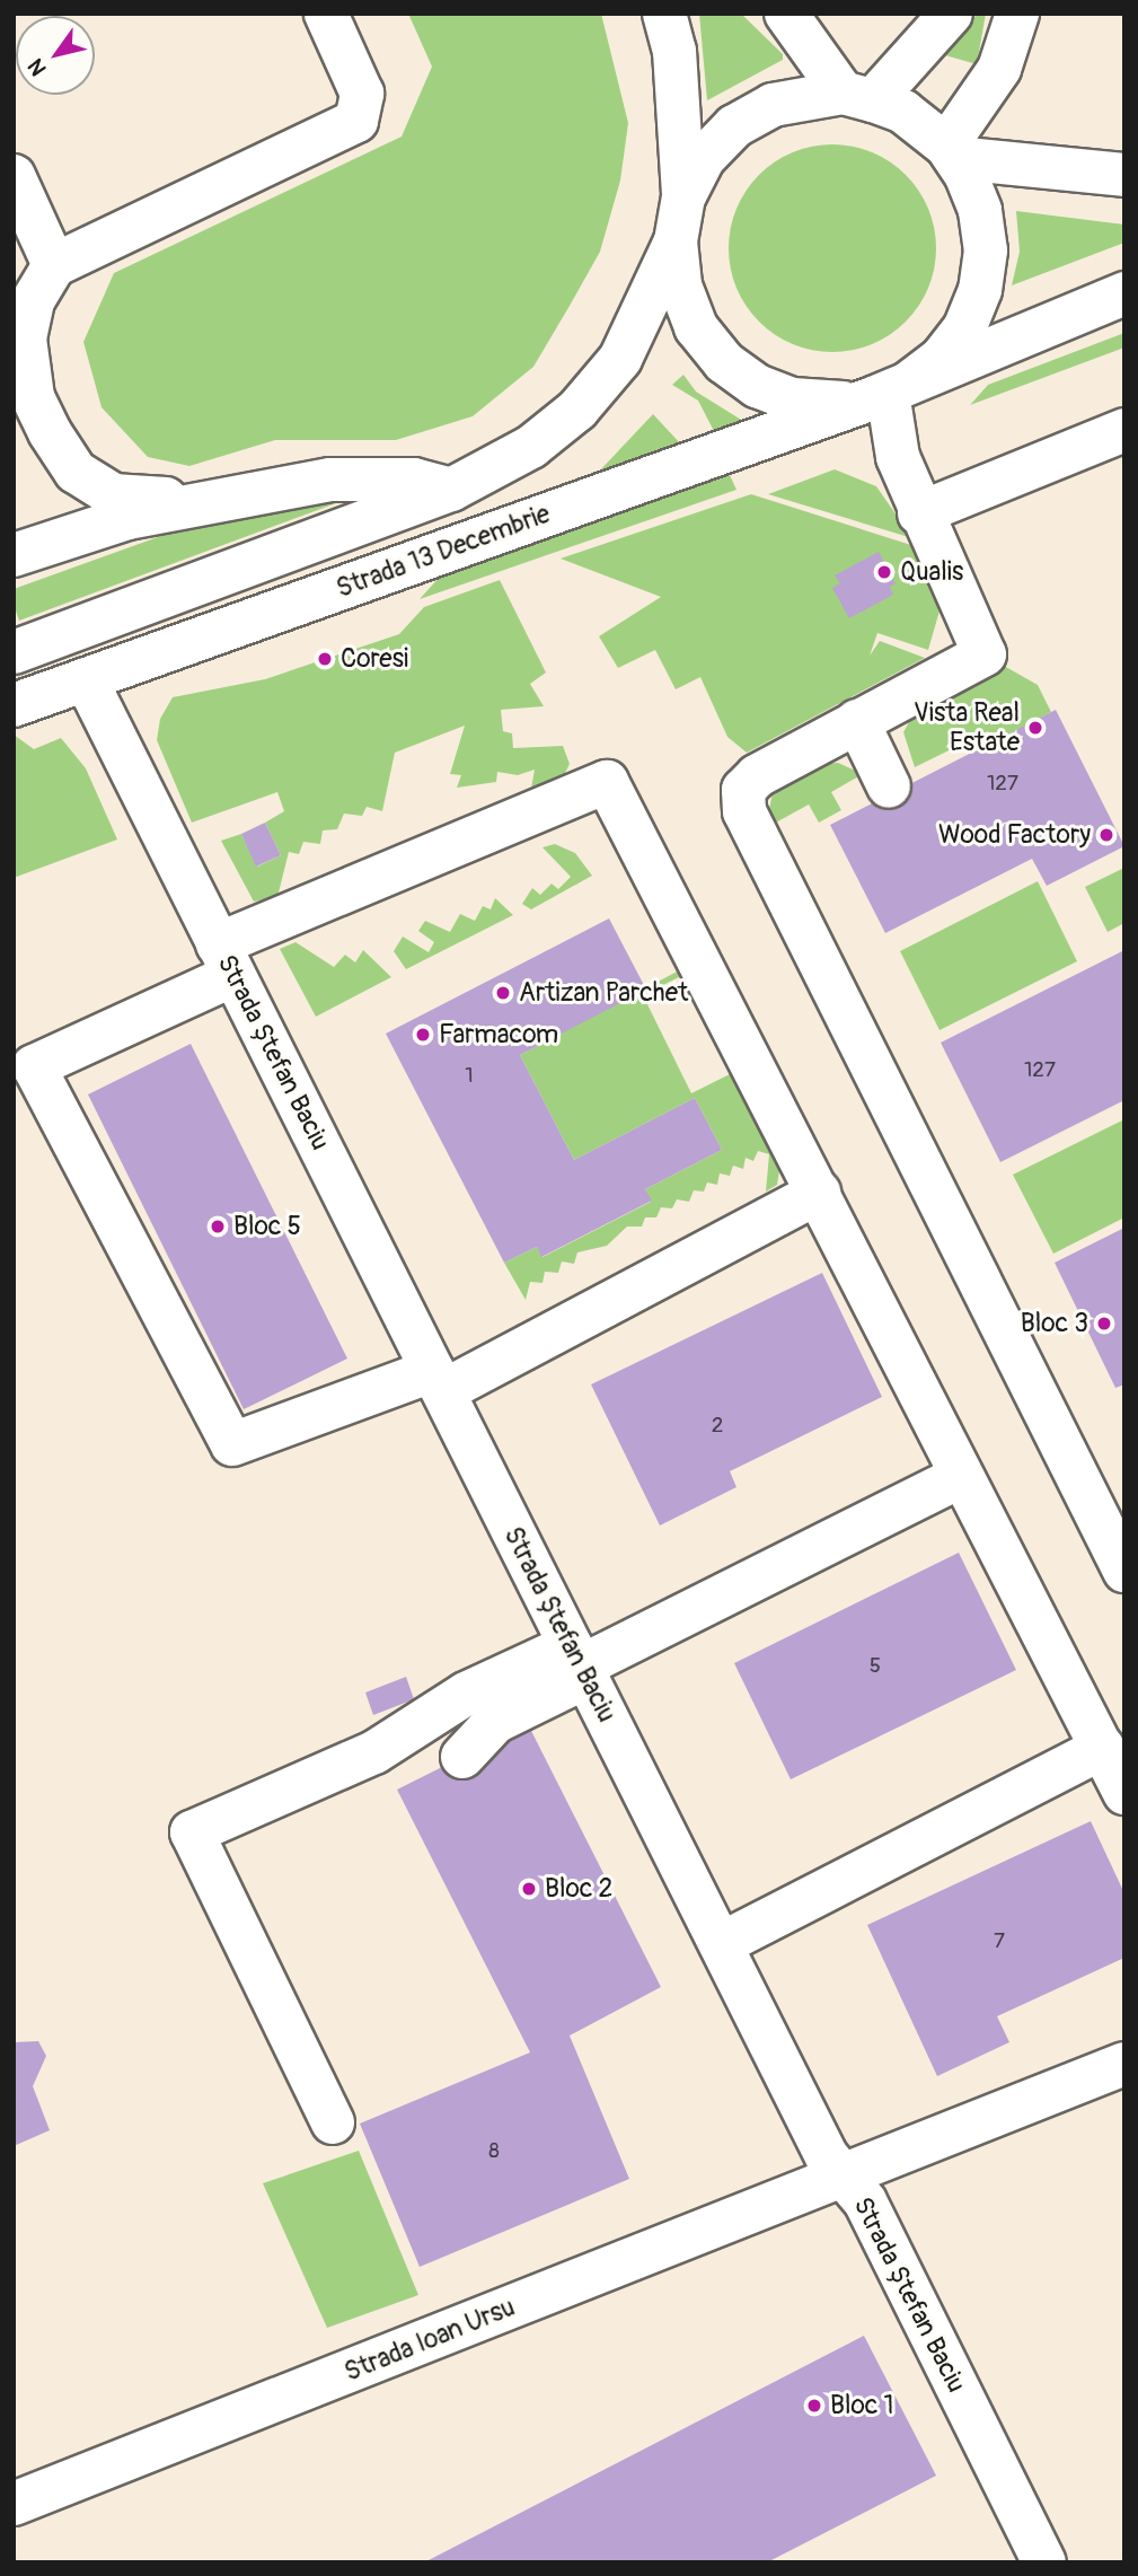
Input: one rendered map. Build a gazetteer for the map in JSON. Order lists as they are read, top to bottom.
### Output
{
  "streets": {
    "main road": ["Strada 13 Decembrie", "Strada Ștefan Baciu", "Strada Ioan Ursu"]
  },
  "crossings": [
    ["Strada 13 Decembrie", "Strada Ștefan Baciu"],
    ["Strada Ștefan Baciu", "Strada Ioan Ursu"]
  ],
  "places": [
    "Qualis",
    "Coresi",
    "Vista Real Estate",
    "Wood Factory",
    "Artizan Parchet",
    "Farmacom",
    "Bloc 5",
    "Bloc 3",
    "Bloc 2",
    "Bloc 1"
  ],
  "house_numbers": [
    "127",
    "127",
    "1",
    "2",
    "5",
    "7",
    "8"
  ],
  "north": "bottom left"
}
